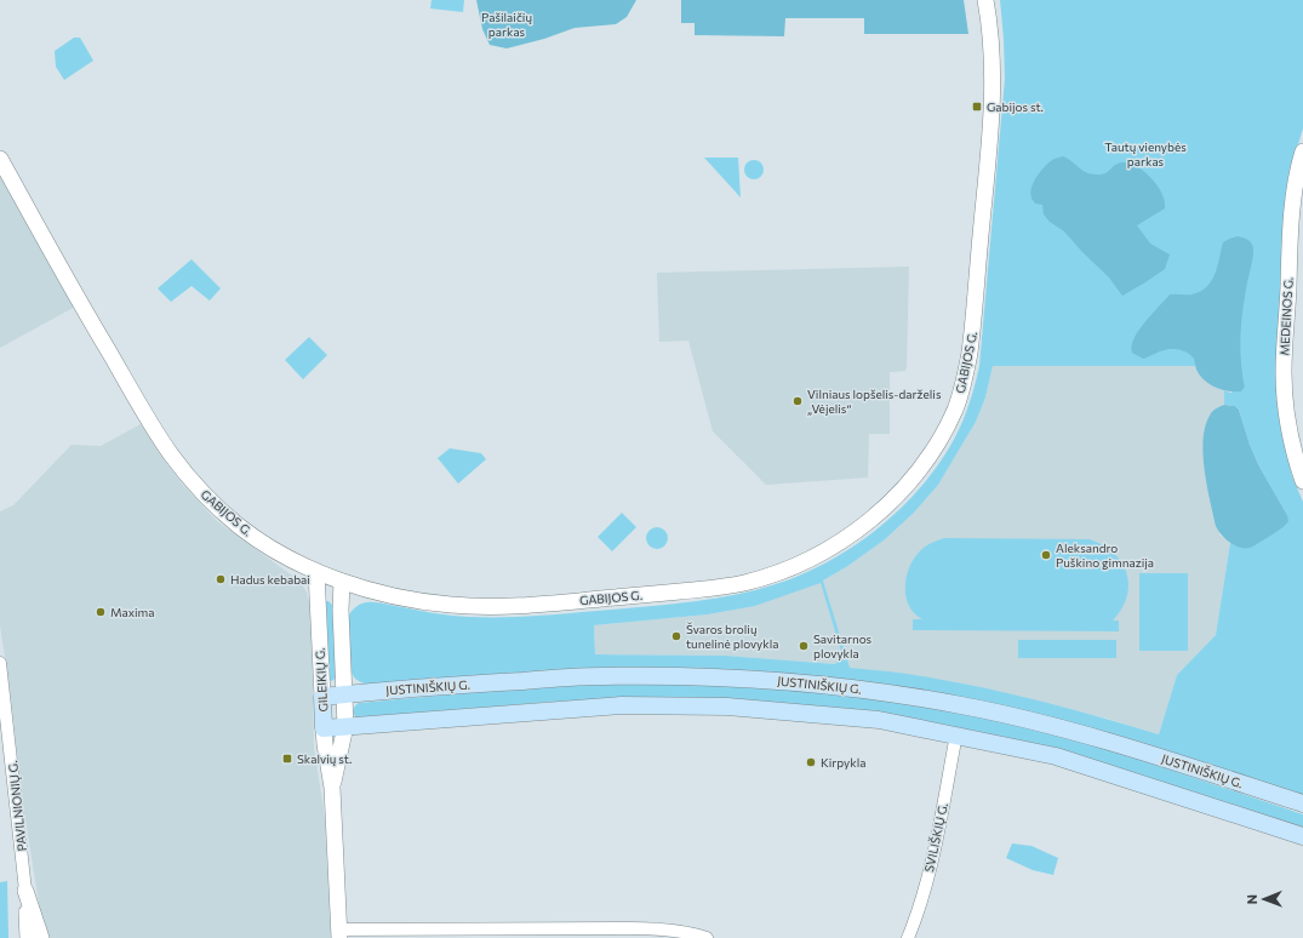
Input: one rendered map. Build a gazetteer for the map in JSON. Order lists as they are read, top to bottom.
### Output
{
  "streets": {
    "main road": ["GILEIKIŲ G.", "JUSTINIŠKIŲ G."],
    "street": [
      "MEDEINOS G.",
      "GABIJOS G.",
      "PAVILNIONIŲ G.",
      "SVILIŠKIŲ G."
    ]
  },
  "crossings": [
    ["GABIJOS G.", "GILEIKIŲ G."],
    ["GILEIKIŲ G.", "JUSTINIŠKIŲ G."]
  ],
  "parks": ["Pašilaičių parkas", "Tautų vienybės parkas"],
  "places": {
    "transit": ["Gabijos st.", "Skalvių st."],
    "other": [
      "Vilniaus lopšelis-darželis „Vėjelis“",
      "Aleksandro Puškino gimnazija",
      "Hadus kebabai",
      "Maxima",
      "Švaros brolių tunelinė plovykla",
      "Savitarnos plovykla",
      "Kirpykla"
    ]
  },
  "north": "left"
}
